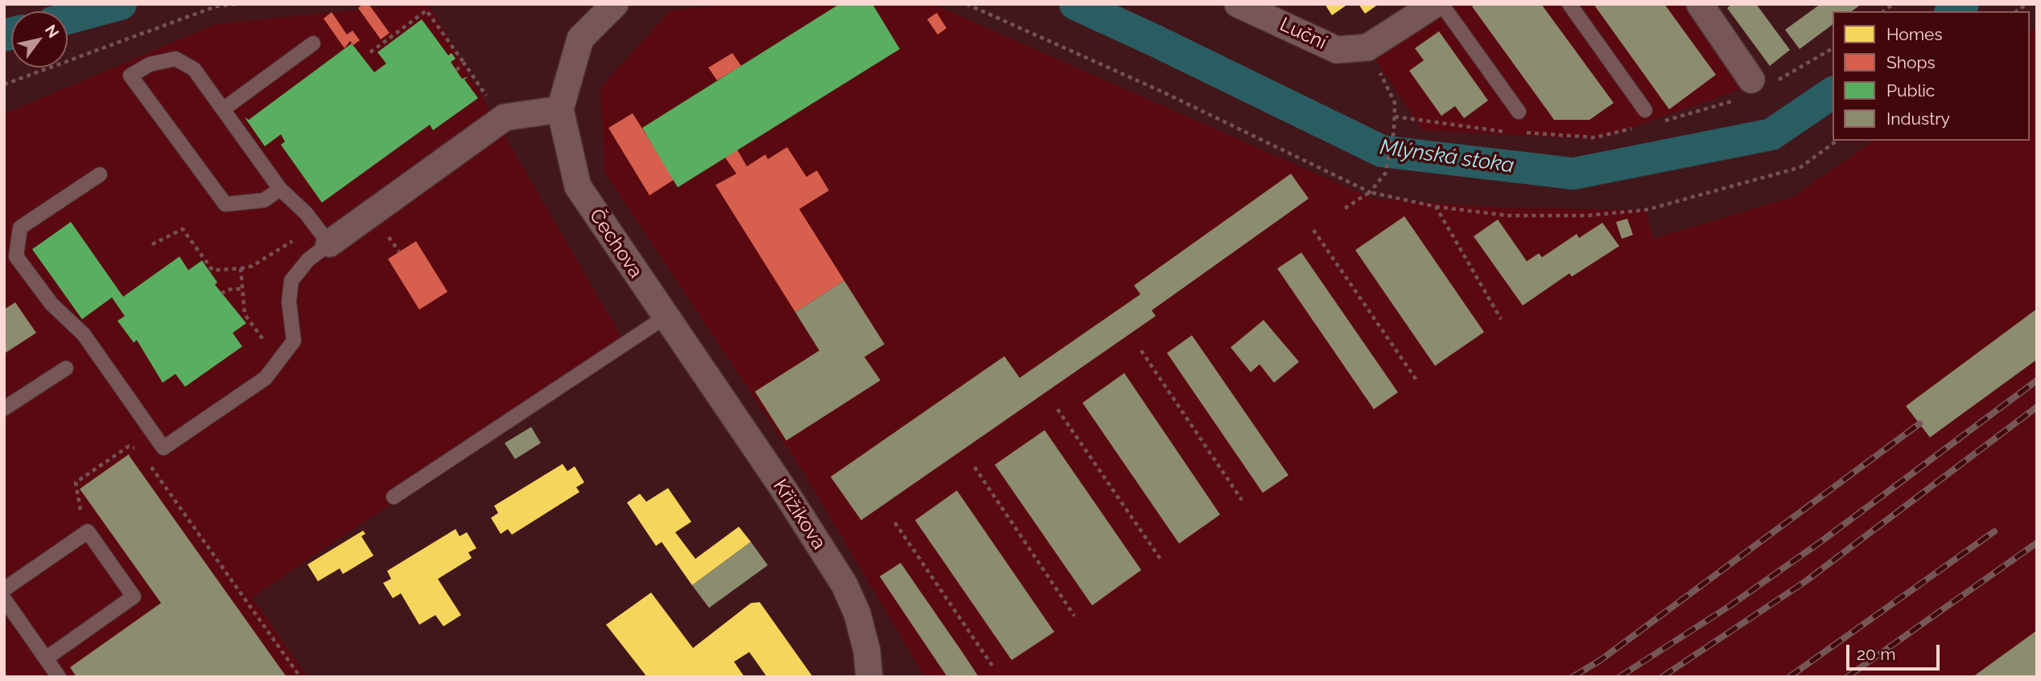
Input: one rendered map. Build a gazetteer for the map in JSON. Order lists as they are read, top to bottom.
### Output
{
  "streets": {
    "street": ["Luční", "Čechova", "Křižíkova"]
  },
  "crossings": [
    ["Čechova", "Křižíkova"]
  ],
  "water": ["Mlýnská stoka"],
  "legend": [
    "Homes",
    "Shops",
    "Public",
    "Industry"
  ],
  "scale_bar": "20 m",
  "north": "top right"
}
